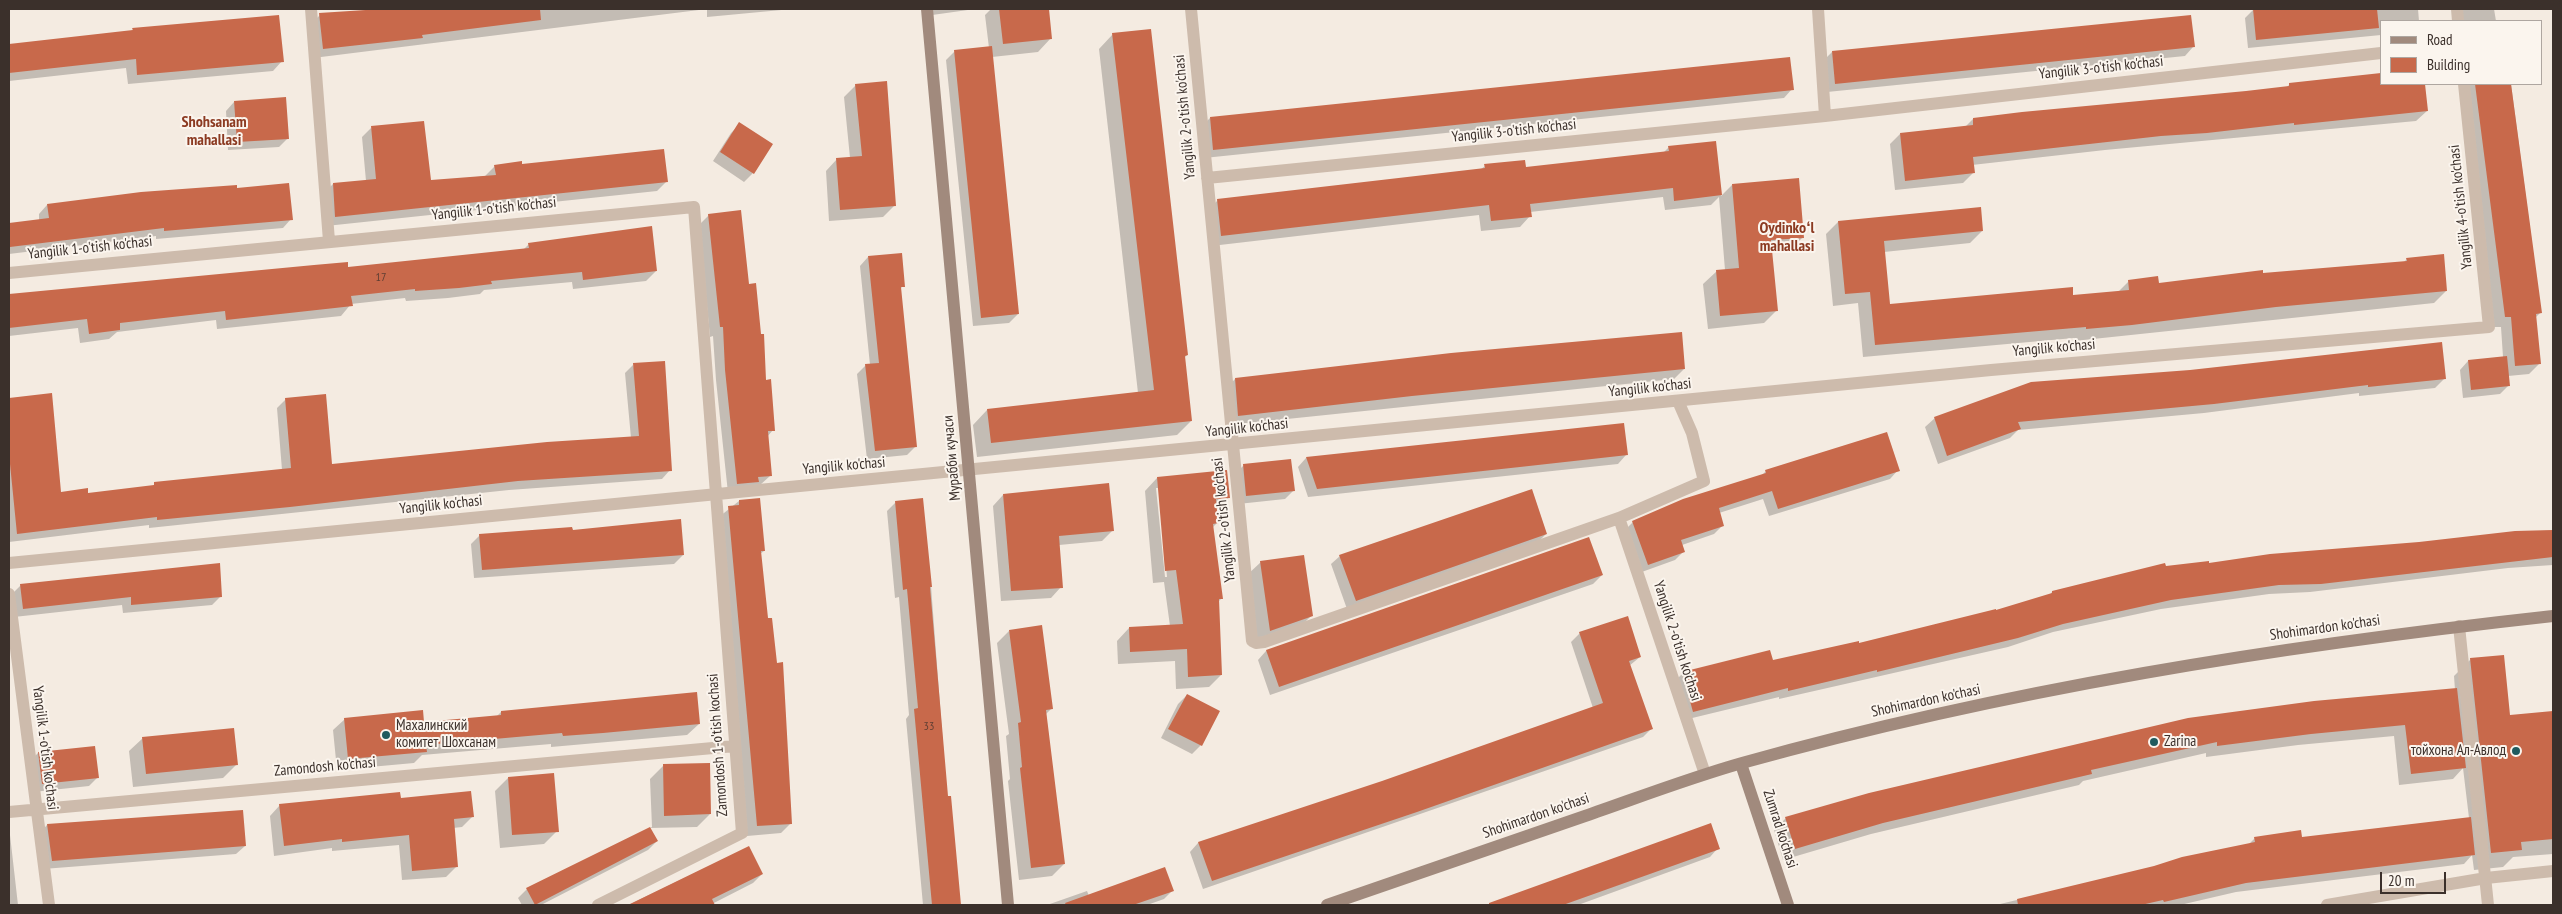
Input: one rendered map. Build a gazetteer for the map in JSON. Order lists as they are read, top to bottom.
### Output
{
  "streets": {
    "main road": ["Мурабби кучаси", "Shohimardon ko'chasi", "Zumrad ko'chasi"],
    "street": [
      "Yangilik 3-o'tish ko'chasi",
      "Yangilik 2-o'tish ko'chasi",
      "Yangilik 4-o'tish ko'chasi",
      "Yangilik 1-o'tish ko'chasi",
      "Yangilik ko'chasi",
      "Zamondosh 1-o'tish kochasi",
      "Zamondosh ko'chasi"
    ]
  },
  "crossings": [
    ["Yangilik 3-o'tish ko'chasi", "Yangilik 2-o'tish ko'chasi"],
    ["Yangilik 2-o'tish ko'chasi", "Yangilik ko'chasi"],
    ["Yangilik 2-o'tish ko'chasi", "Shohimardon ko'chasi"],
    ["Yangilik 4-o'tish ko'chasi", "Yangilik ko'chasi"],
    ["Yangilik 1-o'tish ko'chasi", "Yangilik ko'chasi"],
    ["Yangilik 1-o'tish ko'chasi", "Zamondosh 1-o'tish kochasi"],
    ["Yangilik 1-o'tish ko'chasi", "Zamondosh ko'chasi"],
    ["Yangilik ko'chasi", "Мурабби кучаси"],
    ["Yangilik ko'chasi", "Zamondosh 1-o'tish kochasi"],
    ["Shohimardon ko'chasi", "Zumrad ko'chasi"],
    ["Zamondosh 1-o'tish kochasi", "Zamondosh ko'chasi"]
  ],
  "districts": ["Shohsanam mahallasi", "Oydinkoʻl mahallasi"],
  "places": ["Махалинский комитет Шохcанам", "Zarina", "тойхона Ал-Авлод"],
  "house_numbers": ["17", "33"],
  "legend": ["Road", "Building"],
  "scale_bar": "20 m"
}
